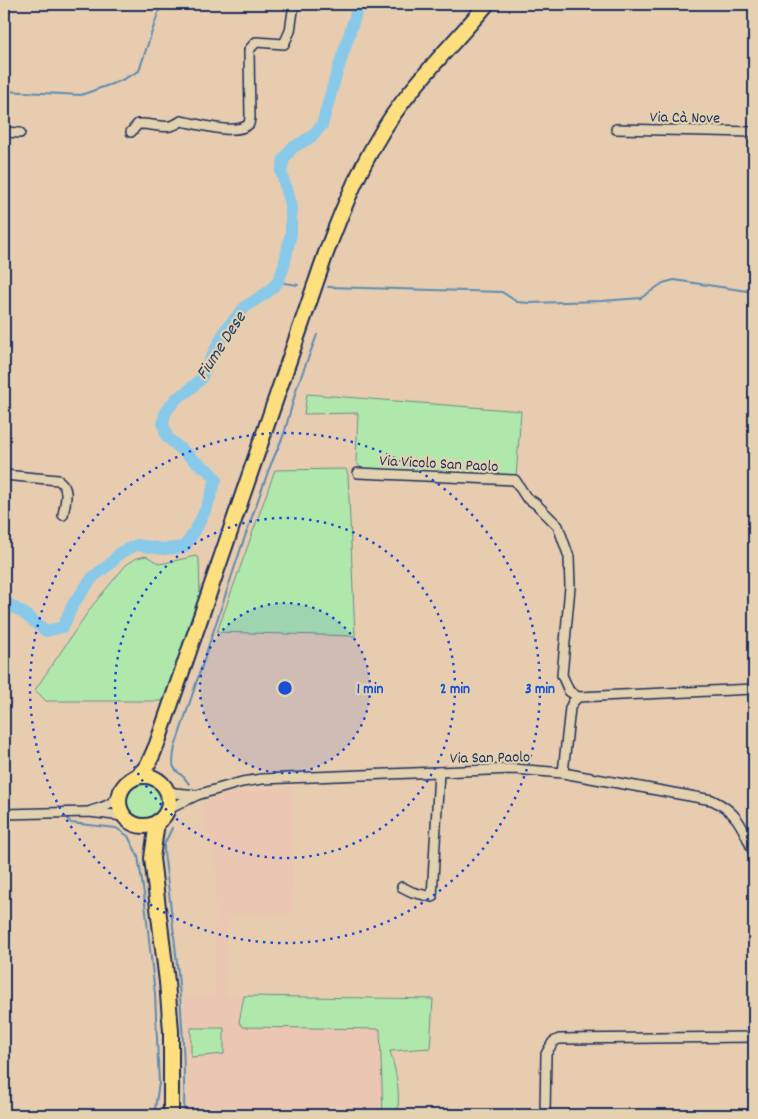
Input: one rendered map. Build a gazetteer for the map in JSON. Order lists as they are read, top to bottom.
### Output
{
  "streets": {
    "street": ["Via Cà Nove", "Via Vicolo San Paolo", "Via San Paolo"]
  },
  "water": ["Fiume Dese"],
  "rings": ["1 min", "2 min", "3 min"]
}
